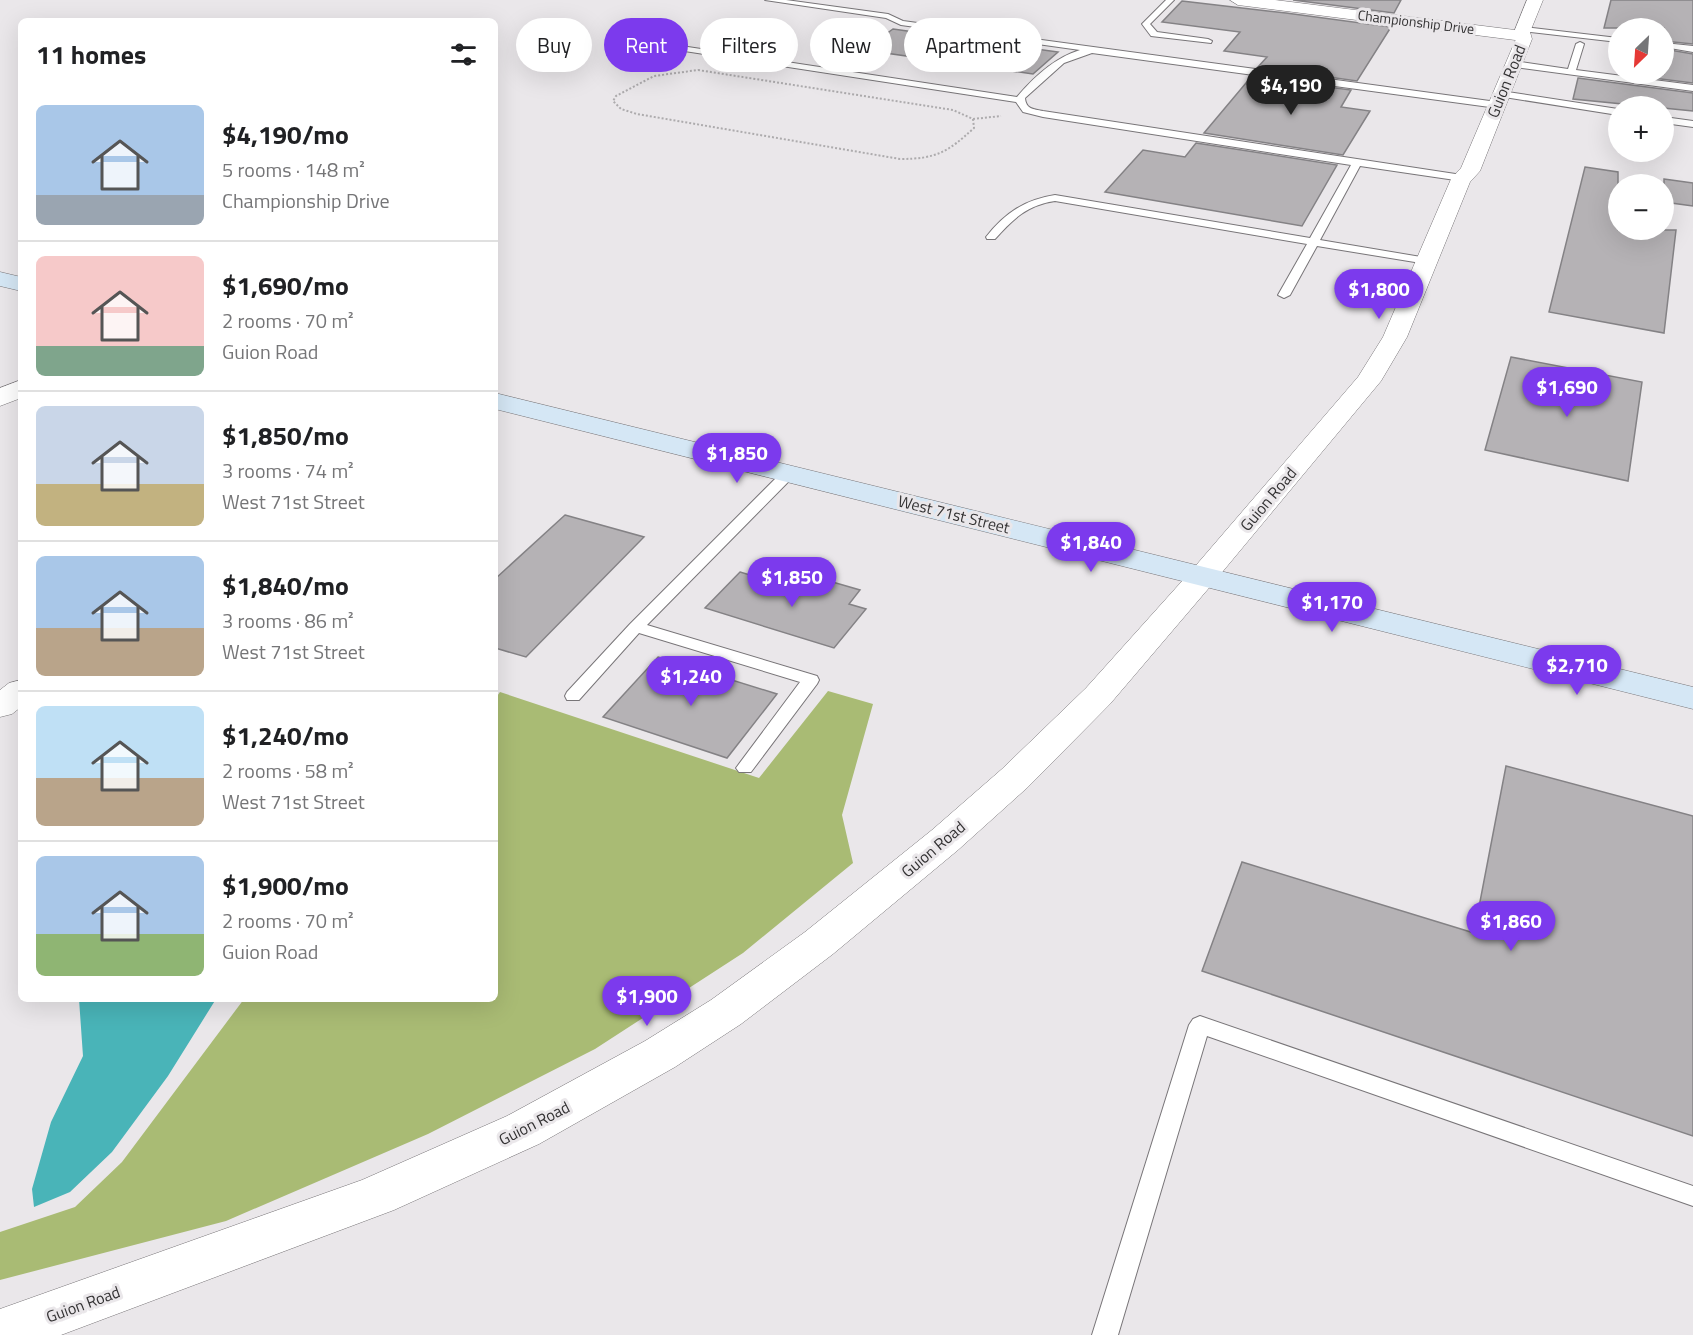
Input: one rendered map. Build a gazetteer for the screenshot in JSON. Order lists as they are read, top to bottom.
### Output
{
  "streets": {
    "main road": ["West 71st Street"],
    "street": ["Championship Drive", "Guion Road"]
  },
  "crossings": [
    ["Championship Drive", "Guion Road"],
    ["Guion Road", "West 71st Street"]
  ],
  "north": "bottom left",
  "page": {
    "map_buttons": ["+", "−"],
    "chip": [
      "Buy",
      "Rent",
      "Filters",
      "New",
      "Apartment"
    ],
    "heading": "11 homes",
    "price": [
      "$4,190",
      "$1,800",
      "$1,690",
      "$1,850",
      "$1,840",
      "$1,850",
      "$1,170",
      "$2,710",
      "$1,240",
      "$1,860",
      "$1,900"
    ],
    "list": [
      {
        "name": "$4,190/mo",
        "note": "5 rooms · 148 m² · Championship Drive"
      },
      {
        "name": "$1,690/mo",
        "note": "2 rooms · 70 m² · Guion Road"
      },
      {
        "name": "$1,850/mo",
        "note": "3 rooms · 74 m² · West 71st Street"
      },
      {
        "name": "$1,840/mo",
        "note": "3 rooms · 86 m² · West 71st Street"
      },
      {
        "name": "$1,240/mo",
        "note": "2 rooms · 58 m² · West 71st Street"
      },
      {
        "name": "$1,900/mo",
        "note": "2 rooms · 70 m² · Guion Road"
      }
    ]
  }
}
